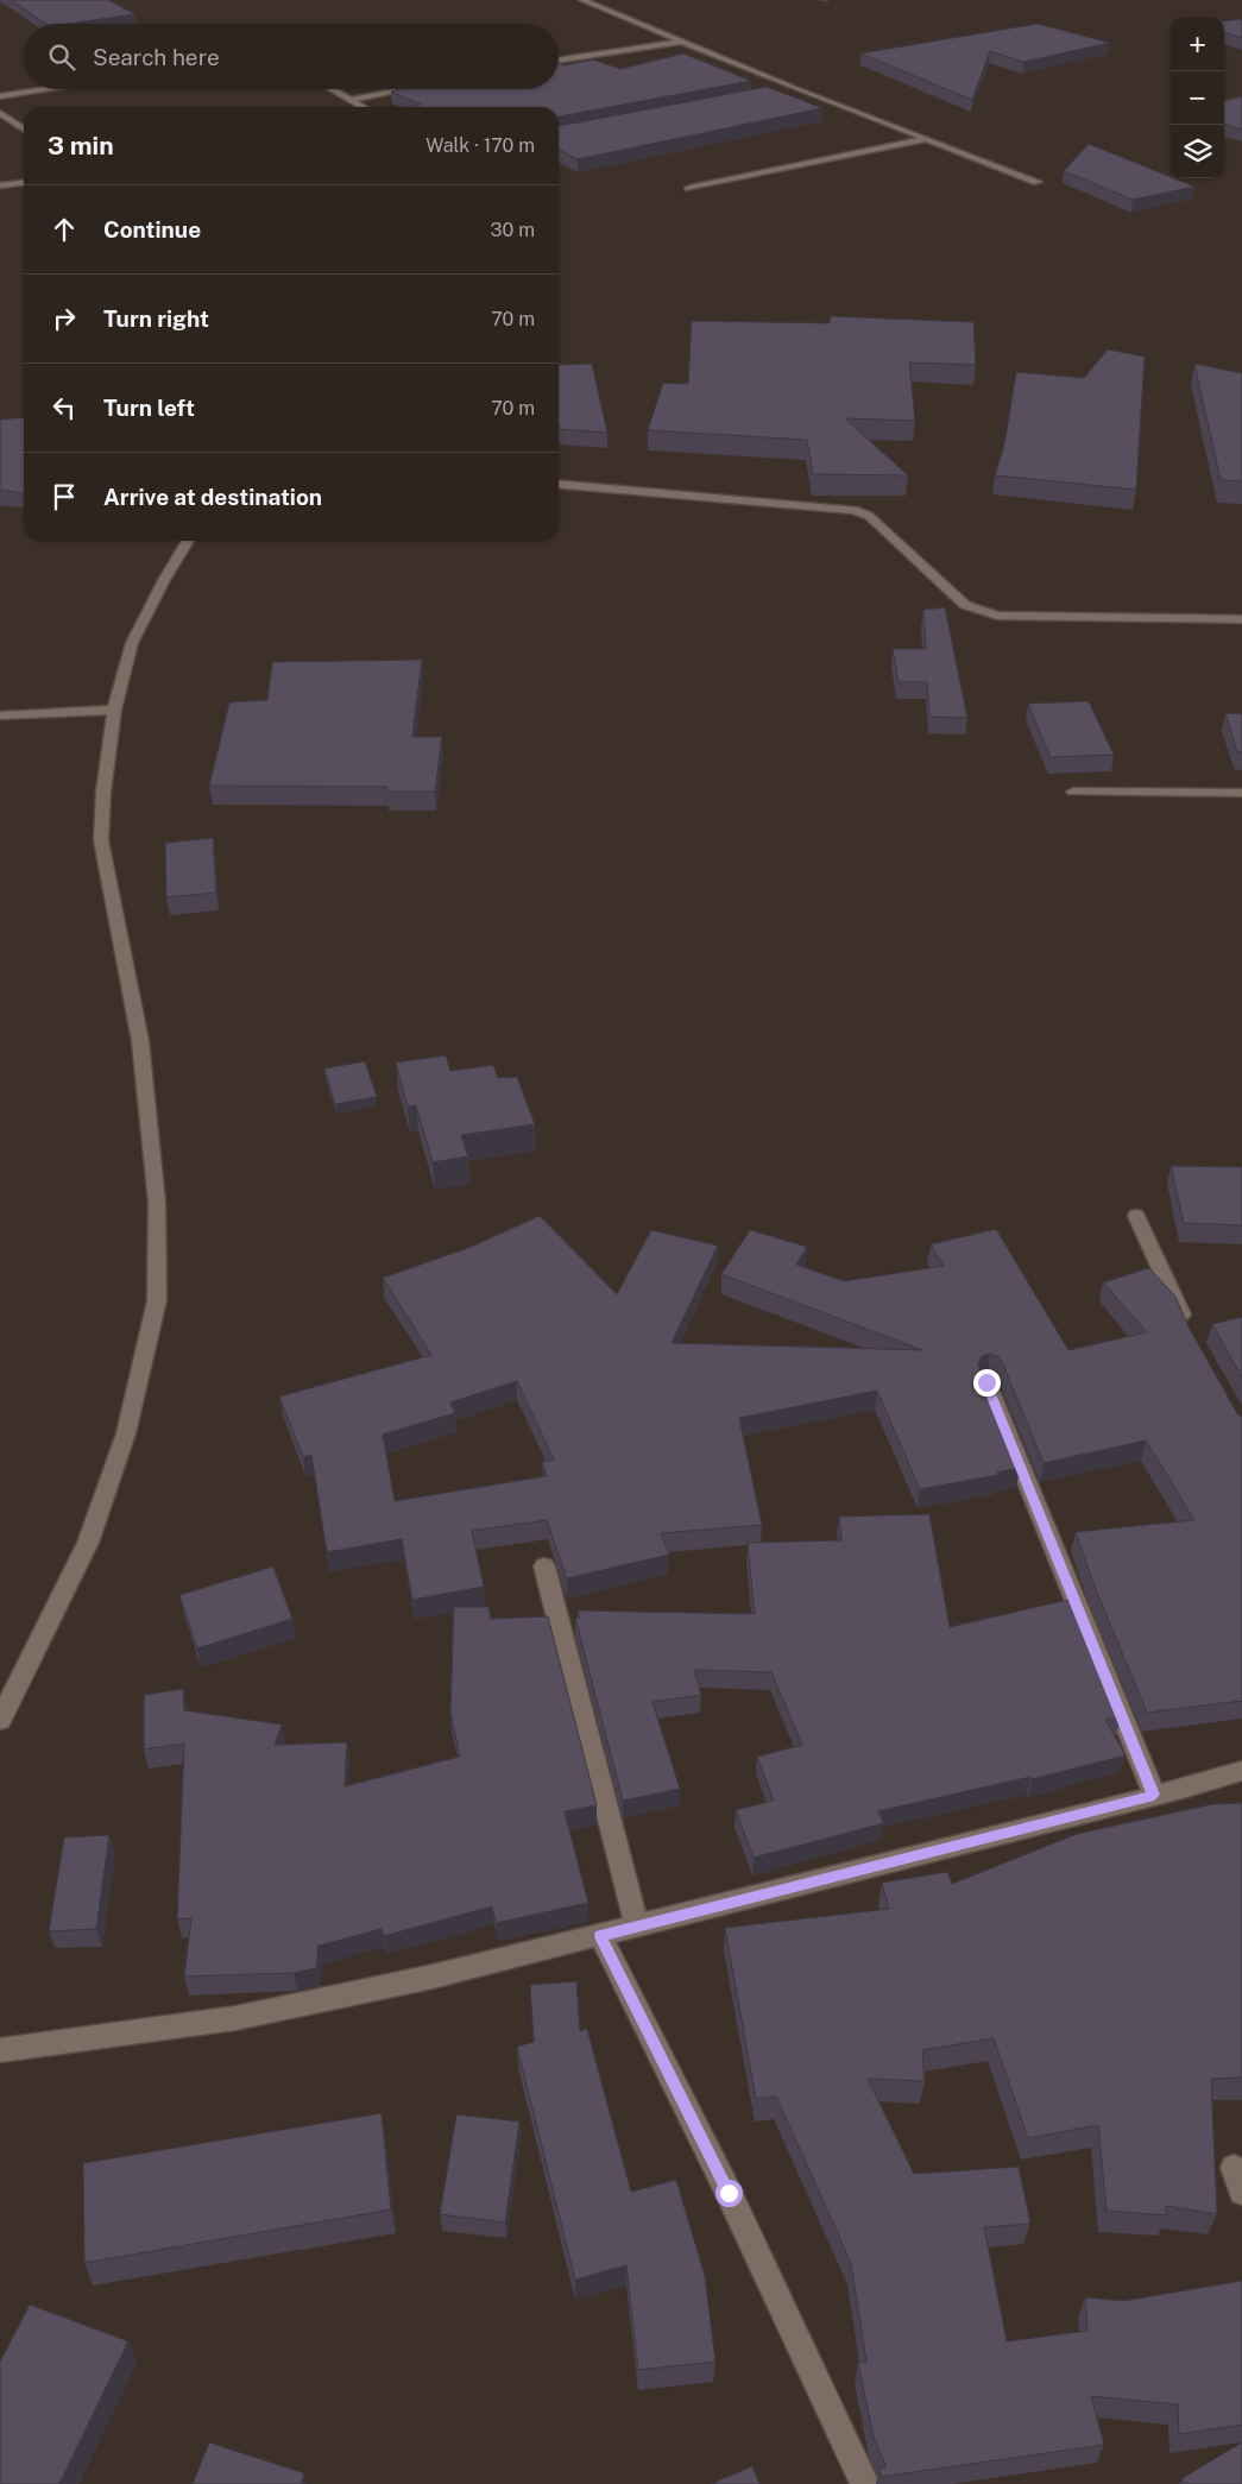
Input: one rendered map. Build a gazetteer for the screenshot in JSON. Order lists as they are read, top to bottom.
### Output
{
  "page": {
    "map_buttons": ["+", "−"],
    "search": "Search here",
    "heading": ["3 min", "Walk · 170 m"],
    "list": [
      ["Continue", "30 m"],
      ["Turn right", "70 m"],
      ["Turn left", "70 m"],
      "Arrive at destination"
    ]
  }
}
